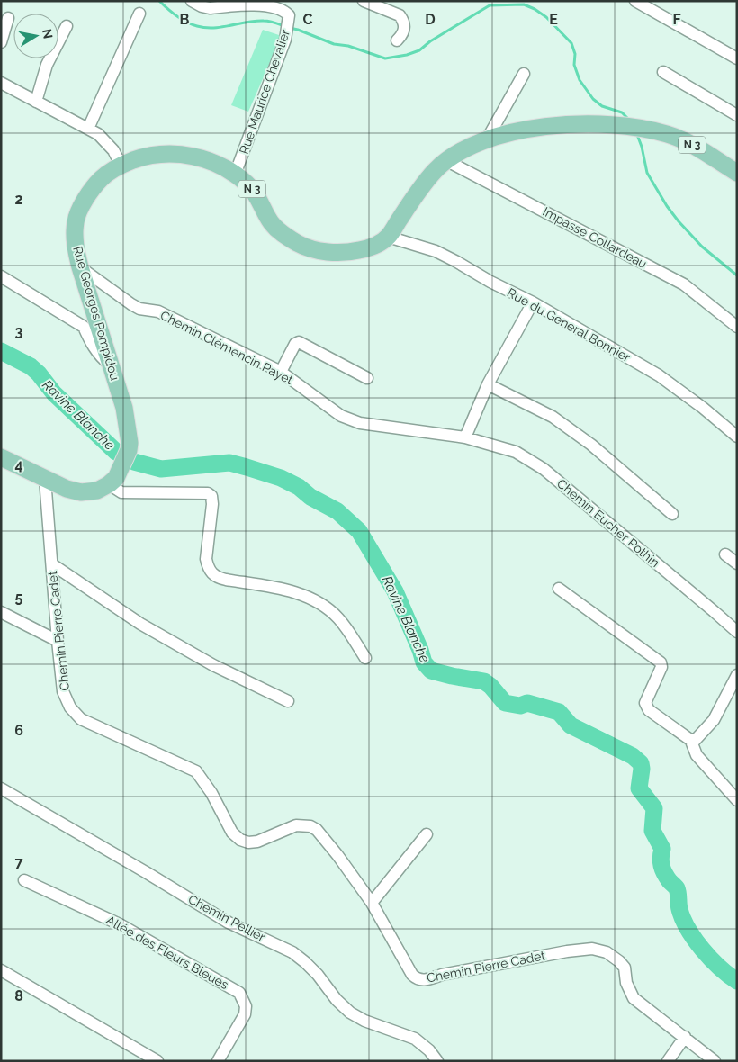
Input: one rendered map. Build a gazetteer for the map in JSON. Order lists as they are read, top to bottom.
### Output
{
  "streets": {
    "main road": ["N 3", "Rue Georges Pompidou"],
    "street": [
      "Rue Maurice Chevalier",
      "Impasse Collardeau",
      "Rue du General Bonnier",
      "Chemin Clémencin Payet",
      "Chemin Eucher Pothin",
      "Chemin Pierre Cadet",
      "Chemin Pellier",
      "Allée des Fleurs Bleues"
    ]
  },
  "crossings": [
    ["Rue Maurice Chevalier", "Rue Georges Pompidou"],
    ["Impasse Collardeau", "Rue Georges Pompidou"],
    ["Rue Georges Pompidou", "Rue du General Bonnier"],
    ["Rue Georges Pompidou", "Chemin Clémencin Payet"],
    ["Chemin Clémencin Payet", "Chemin Eucher Pothin"]
  ],
  "water": ["Ravine Blanche"],
  "north": "right",
  "grid": {
    "columns": [
      "B",
      "C",
      "D",
      "E",
      "F"
    ],
    "rows": [
      "2",
      "3",
      "4",
      "5",
      "6",
      "7",
      "8"
    ]
  }
}
